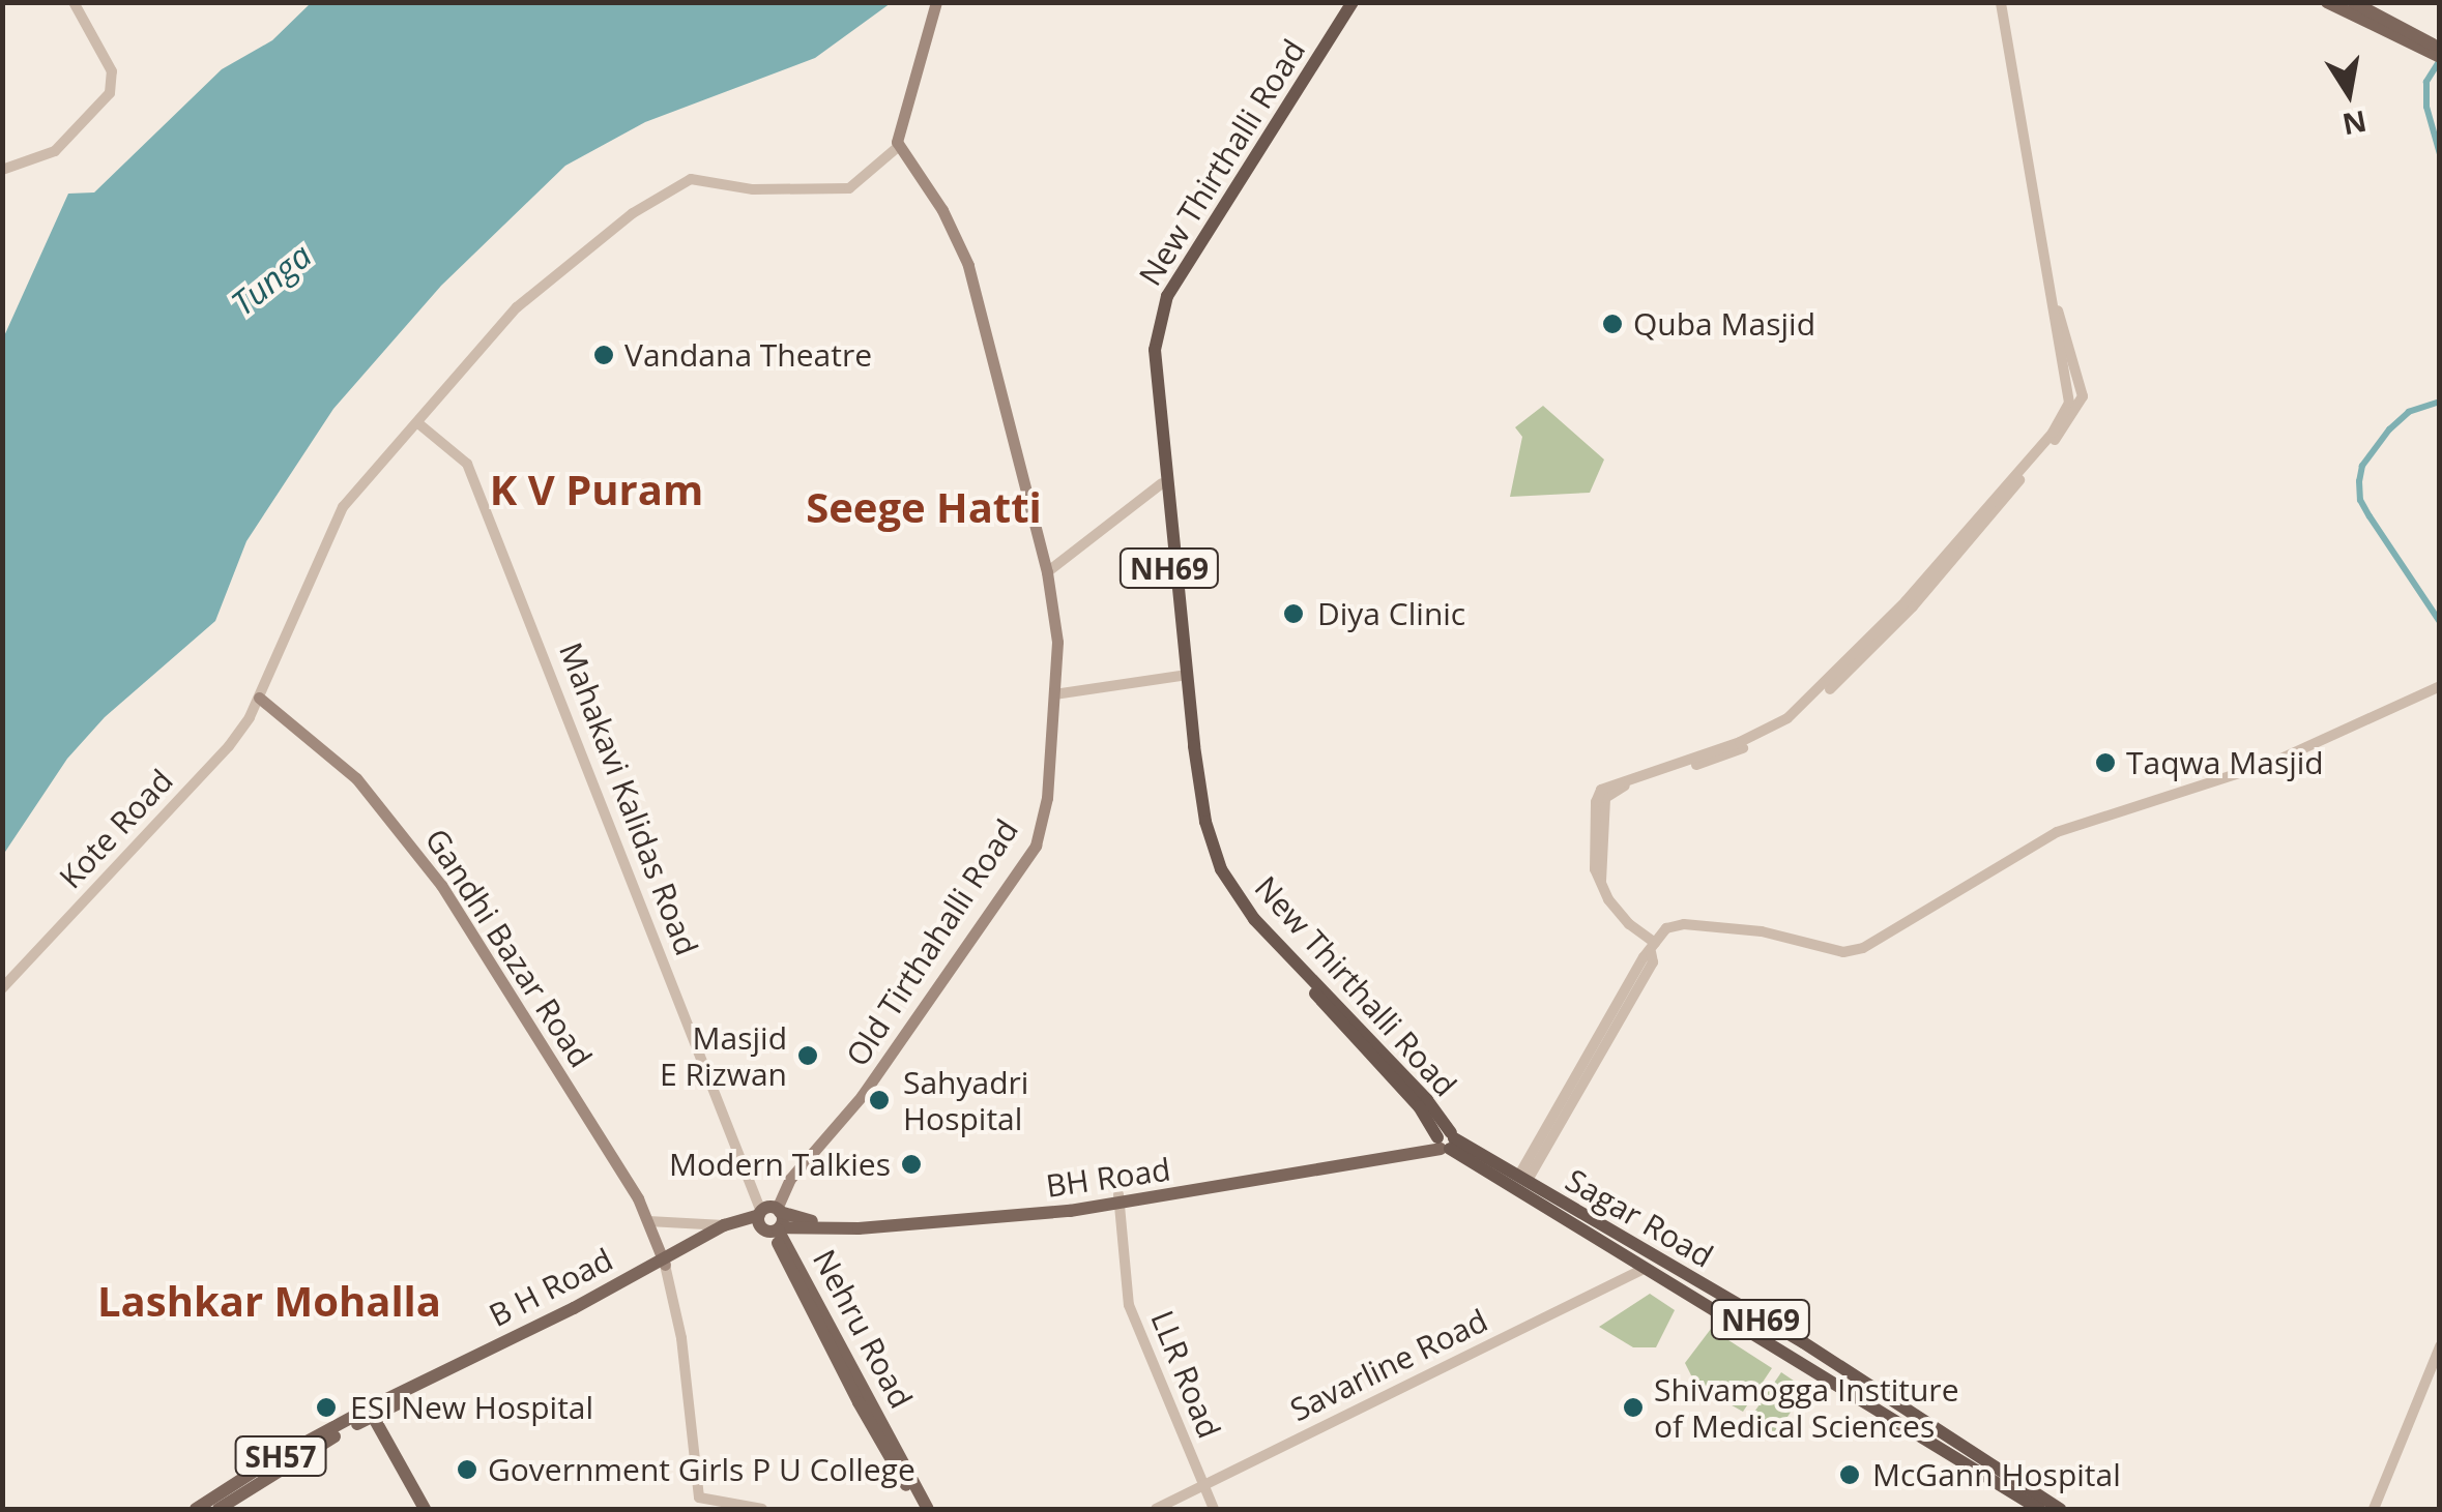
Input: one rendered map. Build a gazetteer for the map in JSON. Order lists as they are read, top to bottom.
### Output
{
  "streets": {
    "highway": ["New Thirthalli Road", "NH69", "Sagar Road"],
    "main road": [
      "Old Tirthahalli Road",
      "Gandhi Bazar Road",
      "BH Road",
      "Nehru Road",
      "SH57"
    ],
    "street": [
      "Mahakavi Kalidas Road",
      "Kote Road",
      "Savarline Road",
      "LLR Road"
    ]
  },
  "crossings": [
    ["New Thirthalli Road", "NH69"],
    ["New Thirthalli Road", "BH Road"],
    ["New Thirthalli Road", "Sagar Road"],
    ["Mahakavi Kalidas Road", "Kote Road"],
    ["Mahakavi Kalidas Road", "Old Tirthahalli Road"],
    ["Mahakavi Kalidas Road", "BH Road"],
    ["Mahakavi Kalidas Road", "Nehru Road"],
    ["Kote Road", "Old Tirthahalli Road"],
    ["Kote Road", "Gandhi Bazar Road"],
    ["Old Tirthahalli Road", "BH Road"],
    ["Old Tirthahalli Road", "Nehru Road"],
    ["BH Road", "Sagar Road"],
    ["BH Road", "Nehru Road"],
    ["BH Road", "LLR Road"],
    ["Sagar Road", "Savarline Road"],
    ["Savarline Road", "LLR Road"]
  ],
  "districts": ["K V Puram", "Seege Hatti", "Lashkar Mohalla"],
  "water": ["Tunga"],
  "places": [
    "Quba Masjid",
    "Vandana Theatre",
    "Diya Clinic",
    "Taqwa Masjid",
    "Masjid E Rizwan",
    "Sahyadri Hospital",
    "Modern Talkies",
    "ESI New Hospital",
    "Shivamogga Institure of Medical Sciences",
    "Government Girls P U College",
    "McGann Hospital"
  ],
  "north": "bottom"
}
